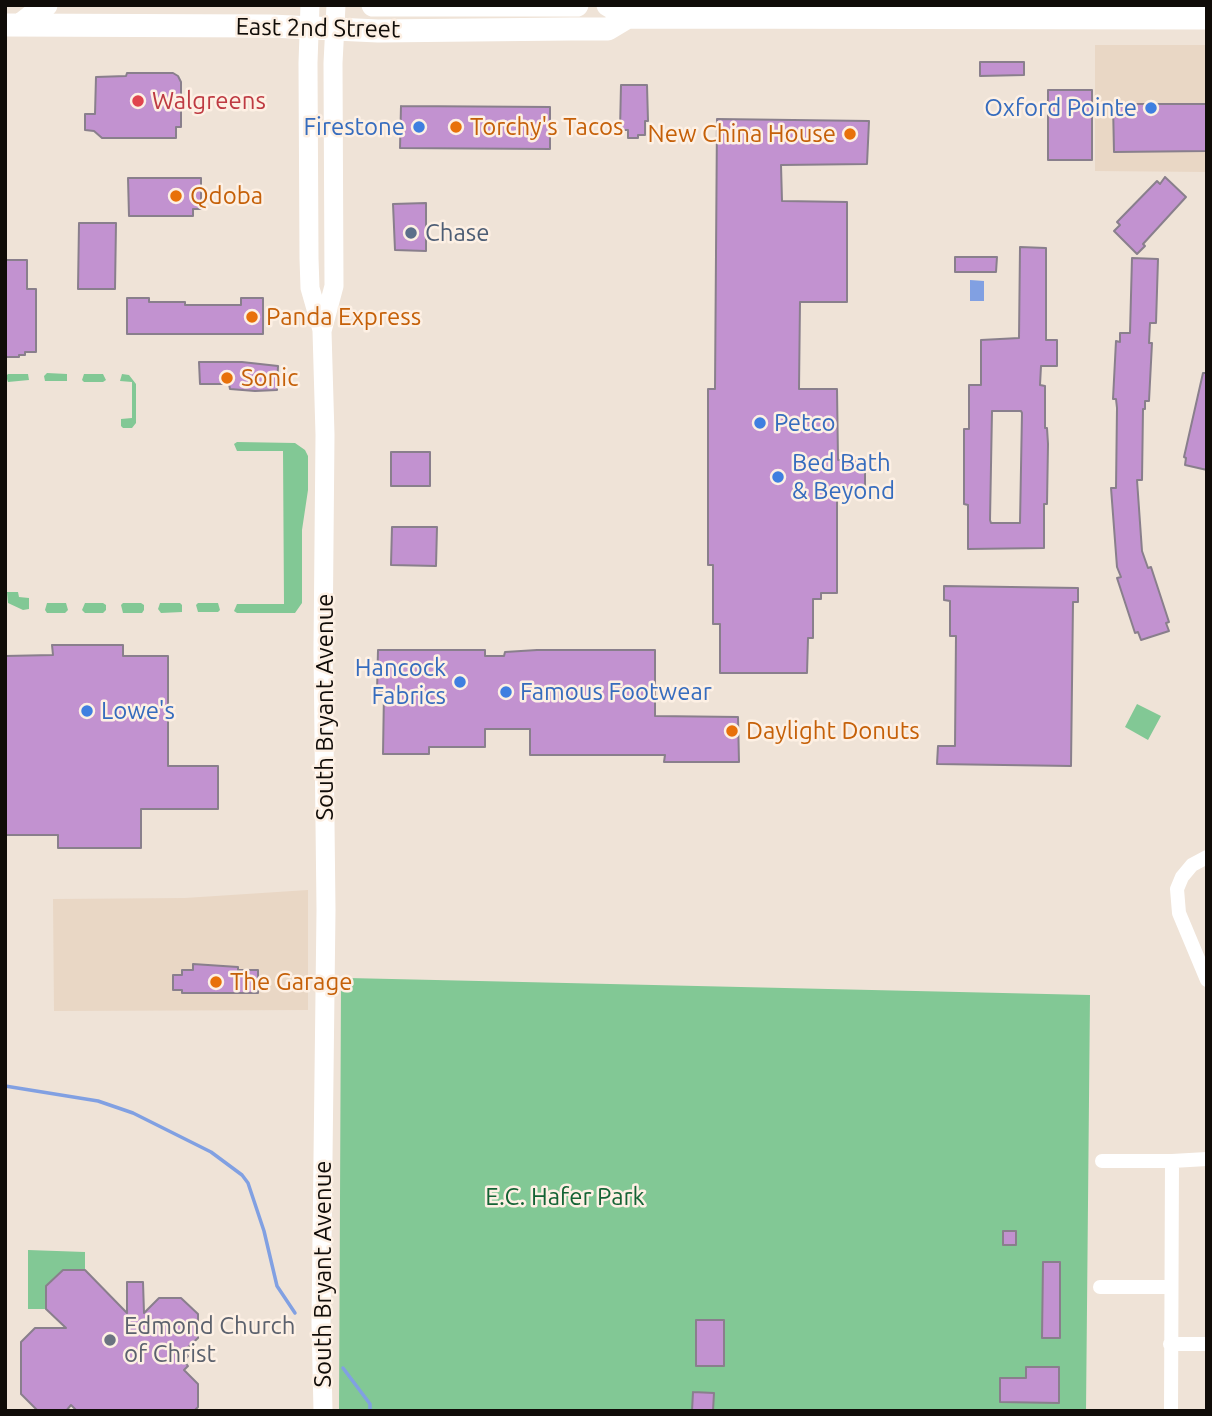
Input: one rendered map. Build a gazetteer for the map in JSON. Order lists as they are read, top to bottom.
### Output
{
  "streets": {
    "main road": ["East 2nd Street", "South Bryant Avenue"]
  },
  "crossings": [
    ["East 2nd Street", "South Bryant Avenue"]
  ],
  "parks": ["E.C. Hafer Park"],
  "places": [
    "Walgreens",
    "Oxford Pointe",
    "Firestone",
    "Torchy's Tacos",
    "New China House",
    "Qdoba",
    "Chase",
    "Panda Express",
    "Sonic",
    "Petco",
    "Bed Bath & Beyond",
    "Hancock Fabrics",
    "Famous Footwear",
    "Lowe's",
    "Daylight Donuts",
    "The Garage",
    "Edmond Church of Christ"
  ]
}
